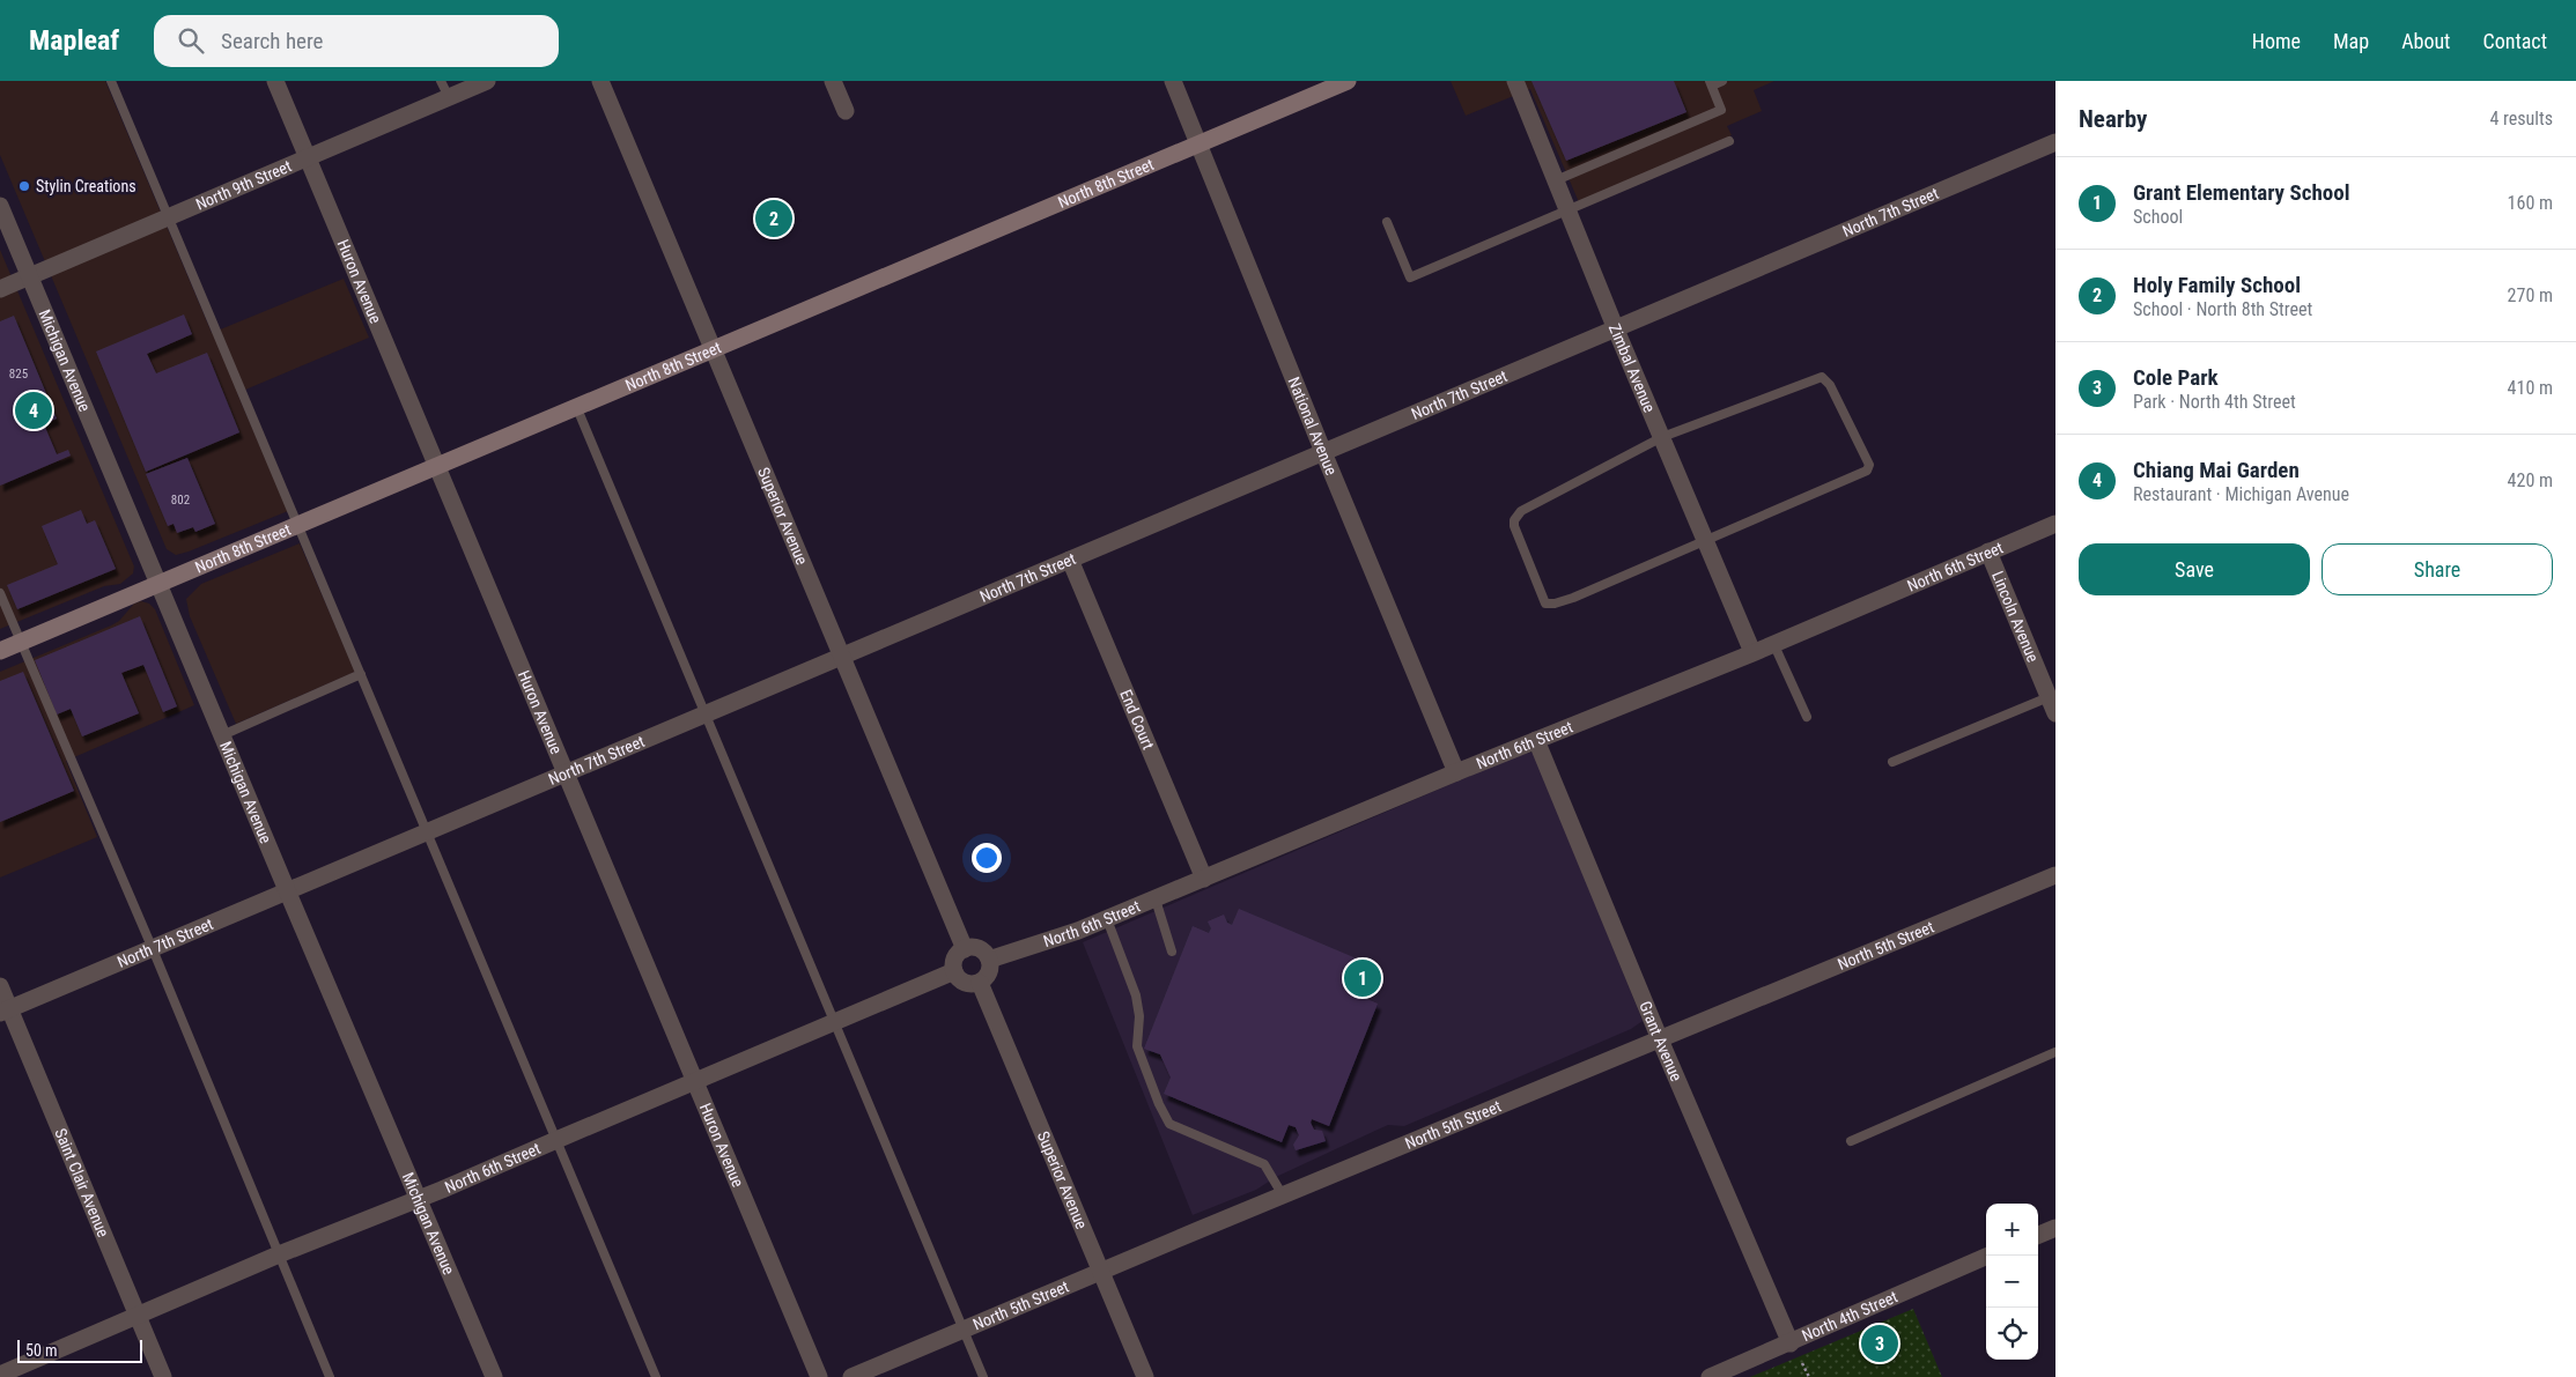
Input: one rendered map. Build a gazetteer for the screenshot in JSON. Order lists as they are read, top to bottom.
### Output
{
  "streets": {
    "main road": ["North 8th Street"],
    "street": [
      "North 9th Street",
      "North 7th Street",
      "Huron Avenue",
      "Michigan Avenue",
      "Zimbal Avenue",
      "National Avenue",
      "Superior Avenue",
      "North 6th Street",
      "Lincoln Avenue",
      "End Court",
      "North 5th Street",
      "Grant Avenue",
      "Saint Clair Avenue",
      "North 4th Street"
    ]
  },
  "crossings": [
    ["North 8th Street", "Huron Avenue"],
    ["North 8th Street", "Michigan Avenue"],
    ["North 8th Street", "National Avenue"],
    ["North 8th Street", "Superior Avenue"],
    ["North 9th Street", "Huron Avenue"],
    ["North 9th Street", "Michigan Avenue"],
    ["North 7th Street", "Huron Avenue"],
    ["North 7th Street", "Michigan Avenue"],
    ["North 7th Street", "Zimbal Avenue"],
    ["North 7th Street", "National Avenue"],
    ["North 7th Street", "Superior Avenue"],
    ["North 7th Street", "End Court"],
    ["North 7th Street", "Saint Clair Avenue"],
    ["Huron Avenue", "North 6th Street"],
    ["Michigan Avenue", "North 6th Street"],
    ["Zimbal Avenue", "North 6th Street"],
    ["National Avenue", "North 6th Street"],
    ["Superior Avenue", "North 6th Street"],
    ["Superior Avenue", "North 5th Street"],
    ["North 6th Street", "Lincoln Avenue"],
    ["North 6th Street", "End Court"],
    ["North 6th Street", "Grant Avenue"],
    ["North 6th Street", "Saint Clair Avenue"],
    ["North 5th Street", "Grant Avenue"],
    ["Grant Avenue", "North 4th Street"]
  ],
  "places": ["Stylin Creations"],
  "house_numbers": ["825", "802"],
  "scale_bar": "50 m",
  "page": {
    "header": "Mapleaf",
    "search": "Search here",
    "nav": [
      "Home",
      "Map",
      "About",
      "Contact"
    ],
    "heading": ["Nearby", "4 results"],
    "list": [
      {
        "mark": "1",
        "name": "Grant Elementary School",
        "note": "School",
        "value": "160 m"
      },
      {
        "mark": "2",
        "name": "Holy Family School",
        "note": "School · North 8th Street",
        "value": "270 m"
      },
      {
        "mark": "3",
        "name": "Cole Park",
        "note": "Park · North 4th Street",
        "value": "410 m"
      },
      {
        "mark": "4",
        "name": "Chiang Mai Garden",
        "note": "Restaurant · Michigan Avenue",
        "value": "420 m"
      }
    ],
    "pins": [
      "2",
      "4",
      "1",
      "3"
    ],
    "buttons": ["Save", "Share"],
    "map_buttons": ["+", "−"],
    "scale": "50 m"
  }
}
